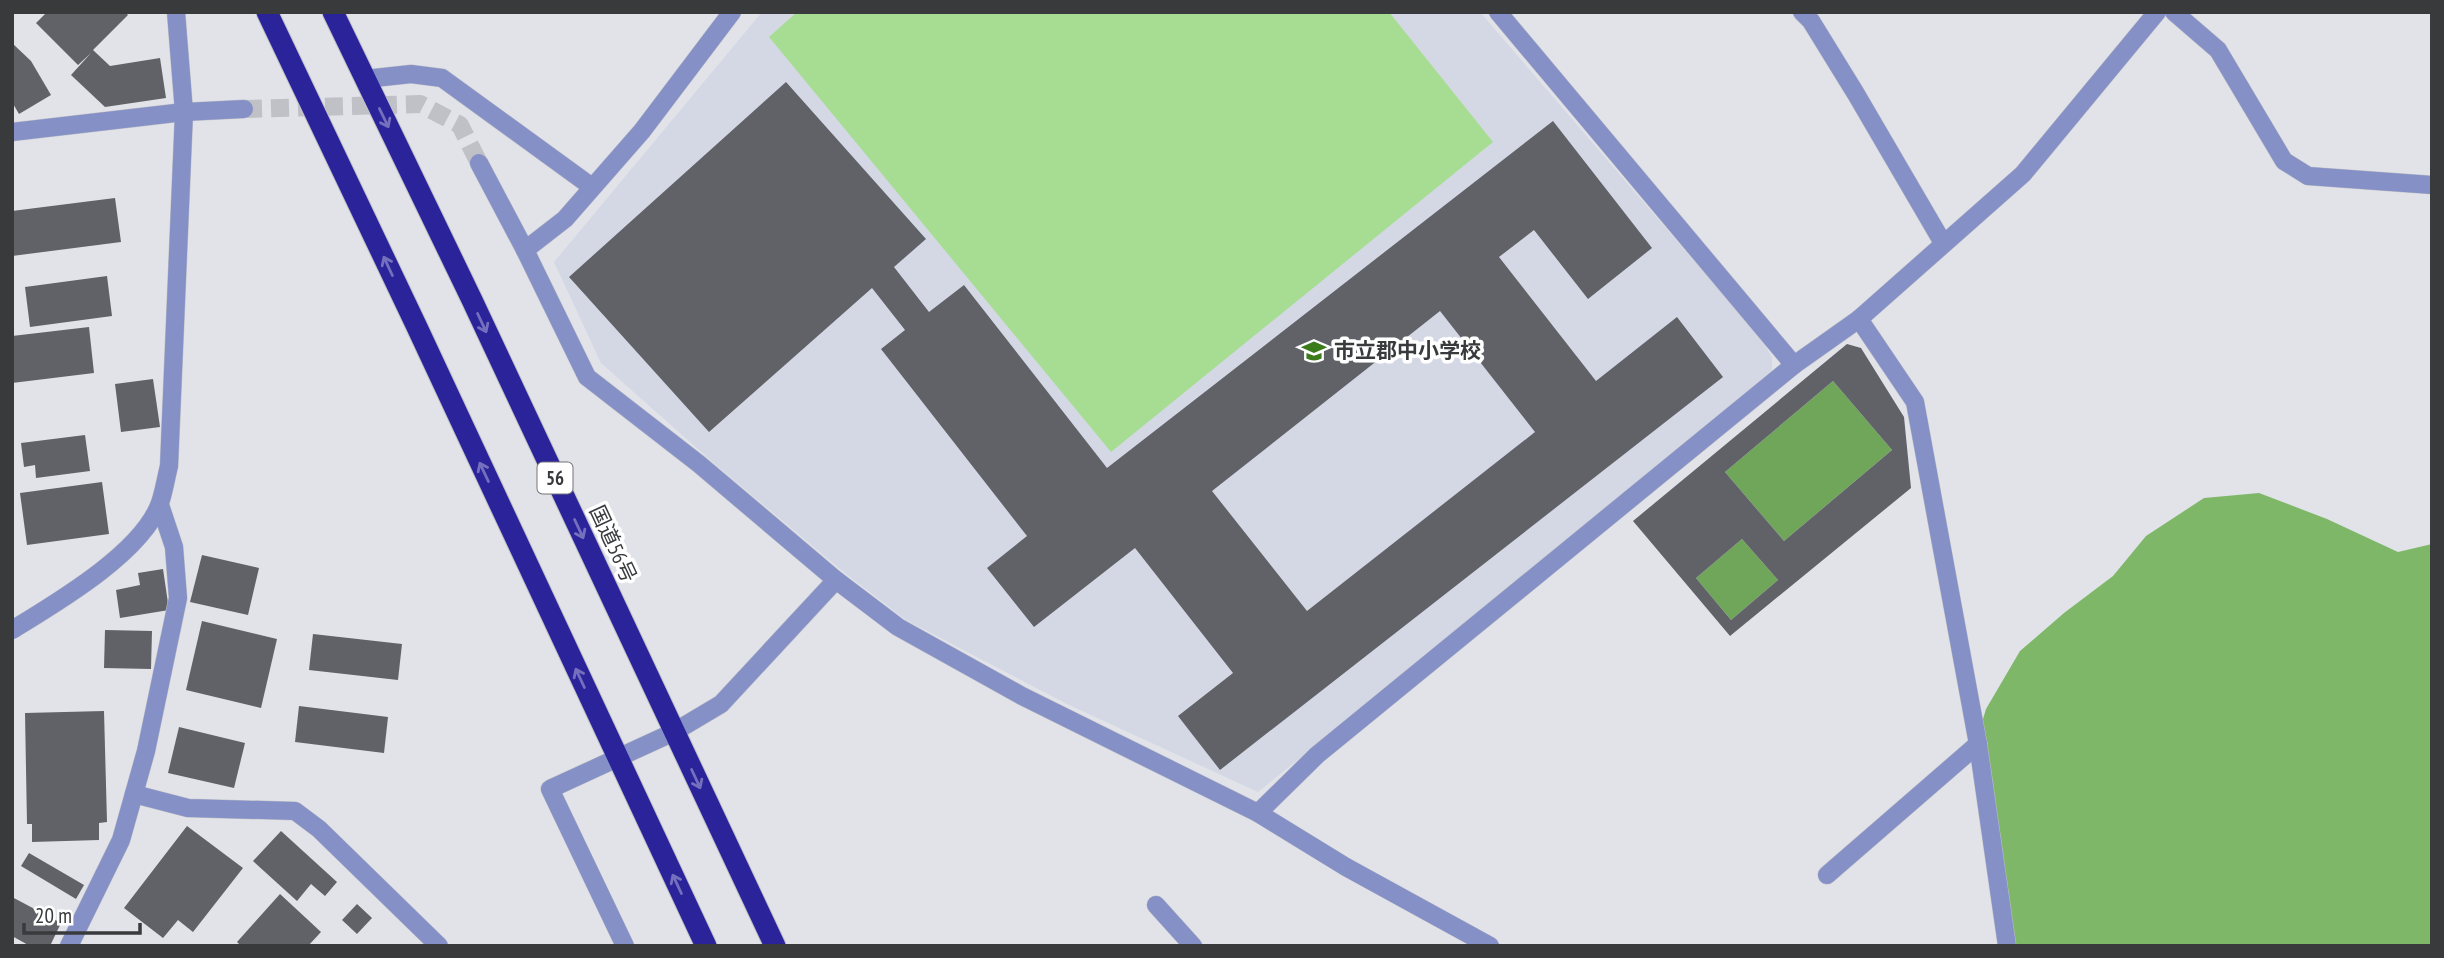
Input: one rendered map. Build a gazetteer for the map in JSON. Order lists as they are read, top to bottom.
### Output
{
  "streets": {
    "highway": ["56", "国道56号"]
  },
  "places": {
    "school or university": ["市立郡中小学校"]
  },
  "scale_bar": "20 m"
}
